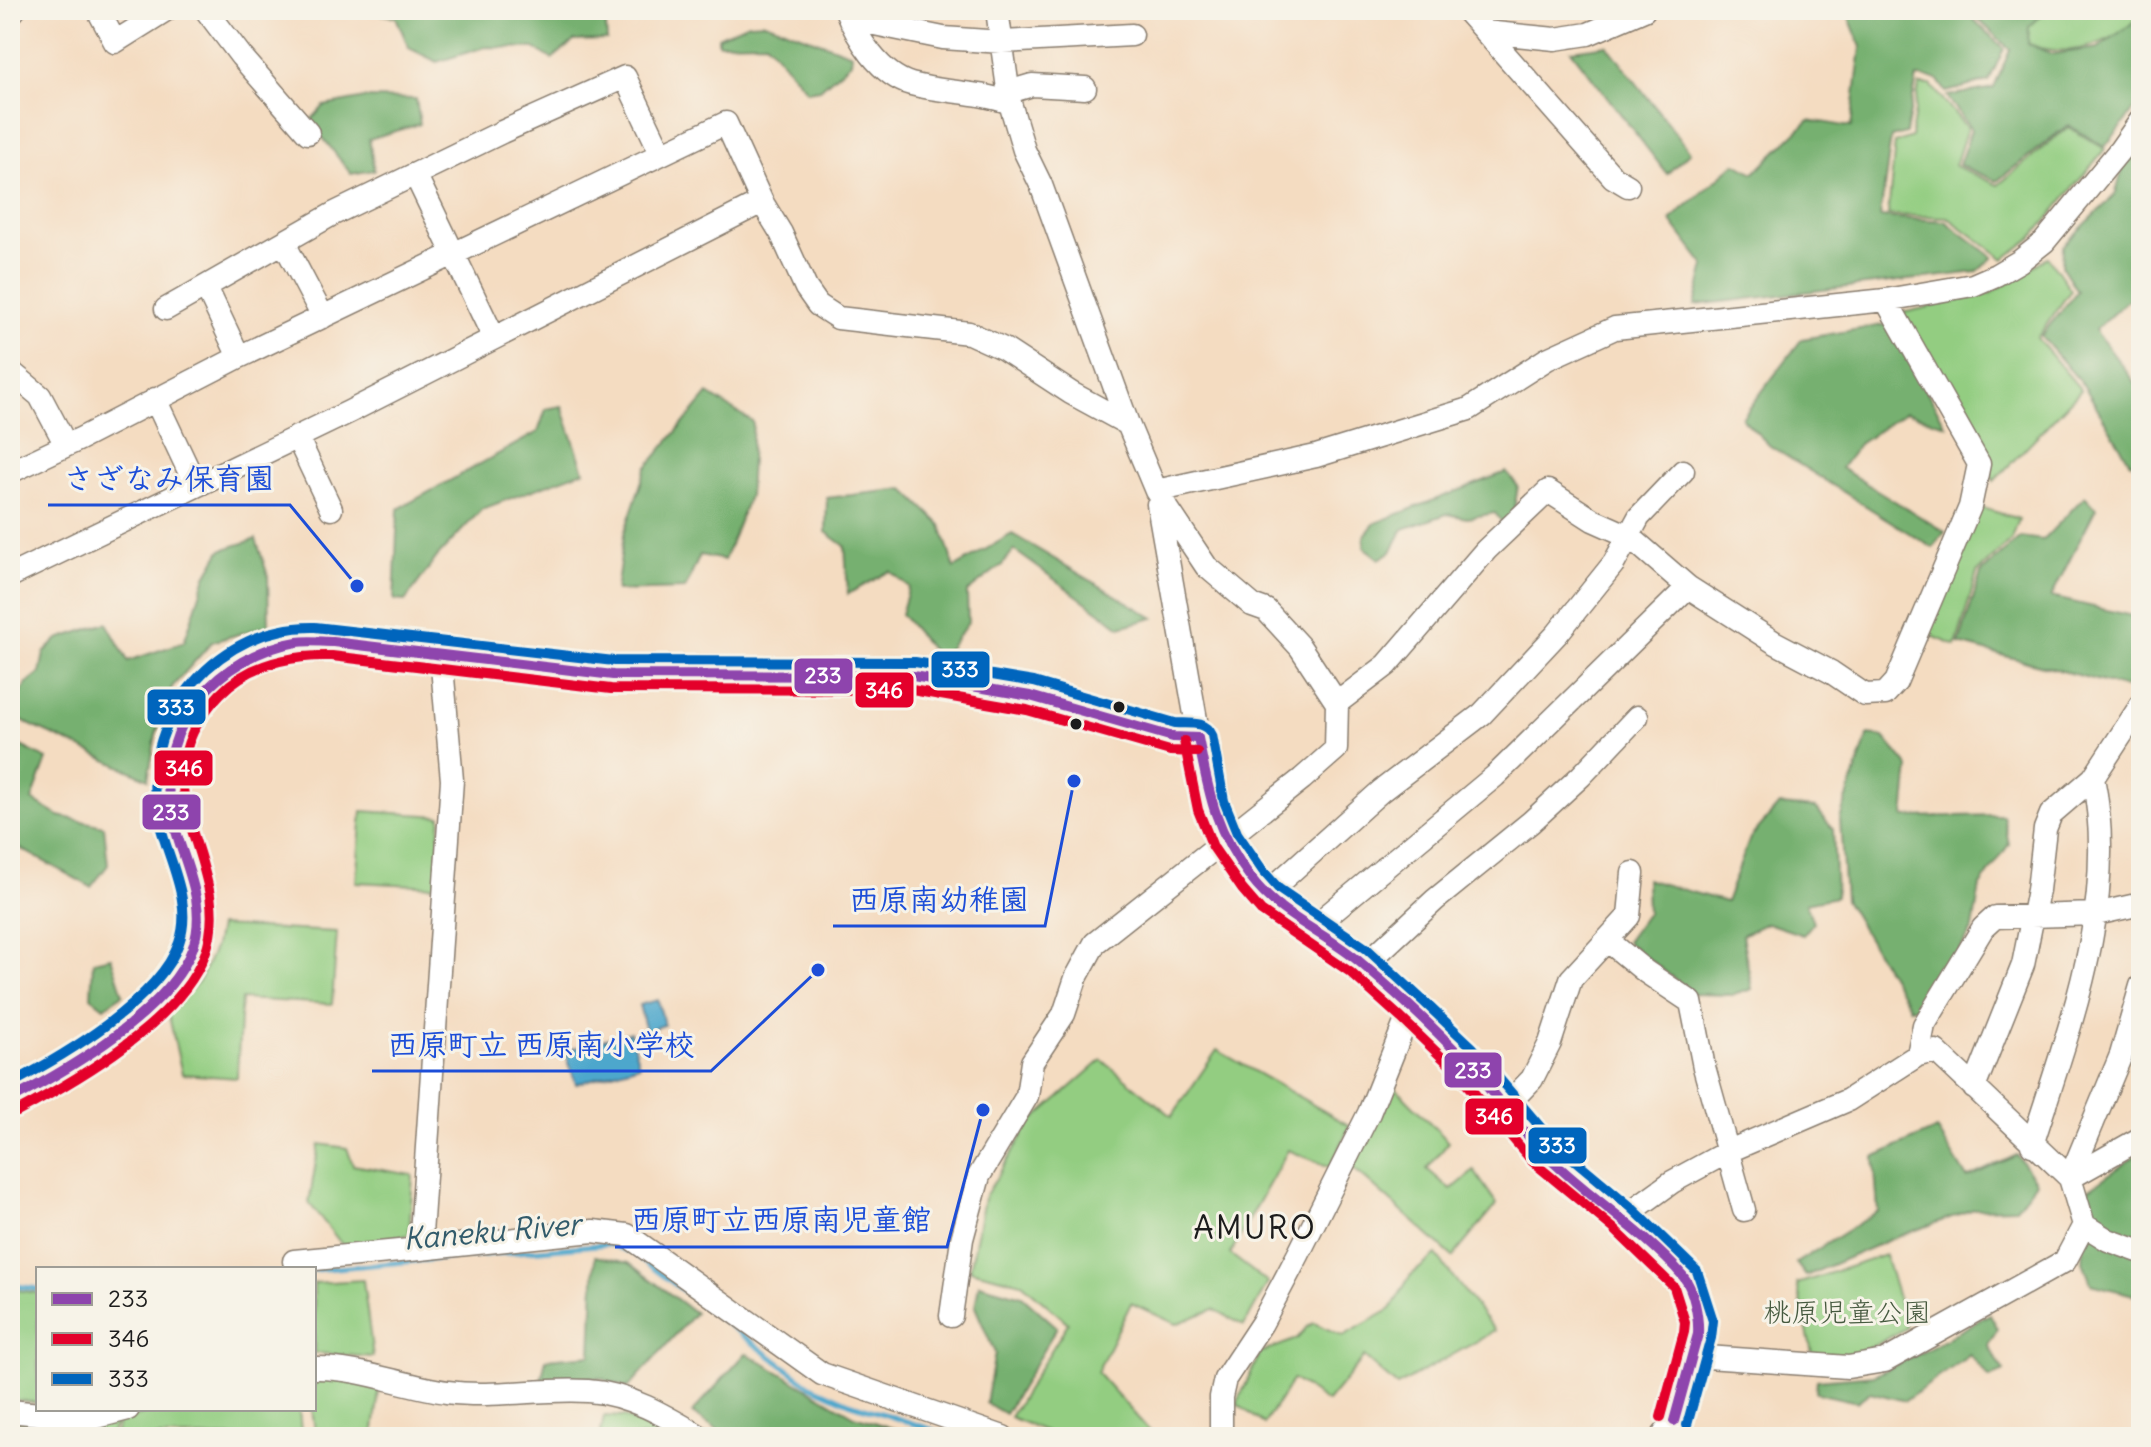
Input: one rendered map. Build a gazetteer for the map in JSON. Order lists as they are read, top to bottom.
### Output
{
  "districts": ["AMURO"],
  "water": ["Kaneku River"],
  "parks": ["桃原児童公園"],
  "places": [
    "さざなみ保育園",
    "西原南幼稚園",
    "西原町立 西原南小学校",
    "西原町立西原南児童館"
  ],
  "lines": ["transit line 333", "transit line 233", "transit line 346"],
  "legend": ["233", "346", "333"]
}
